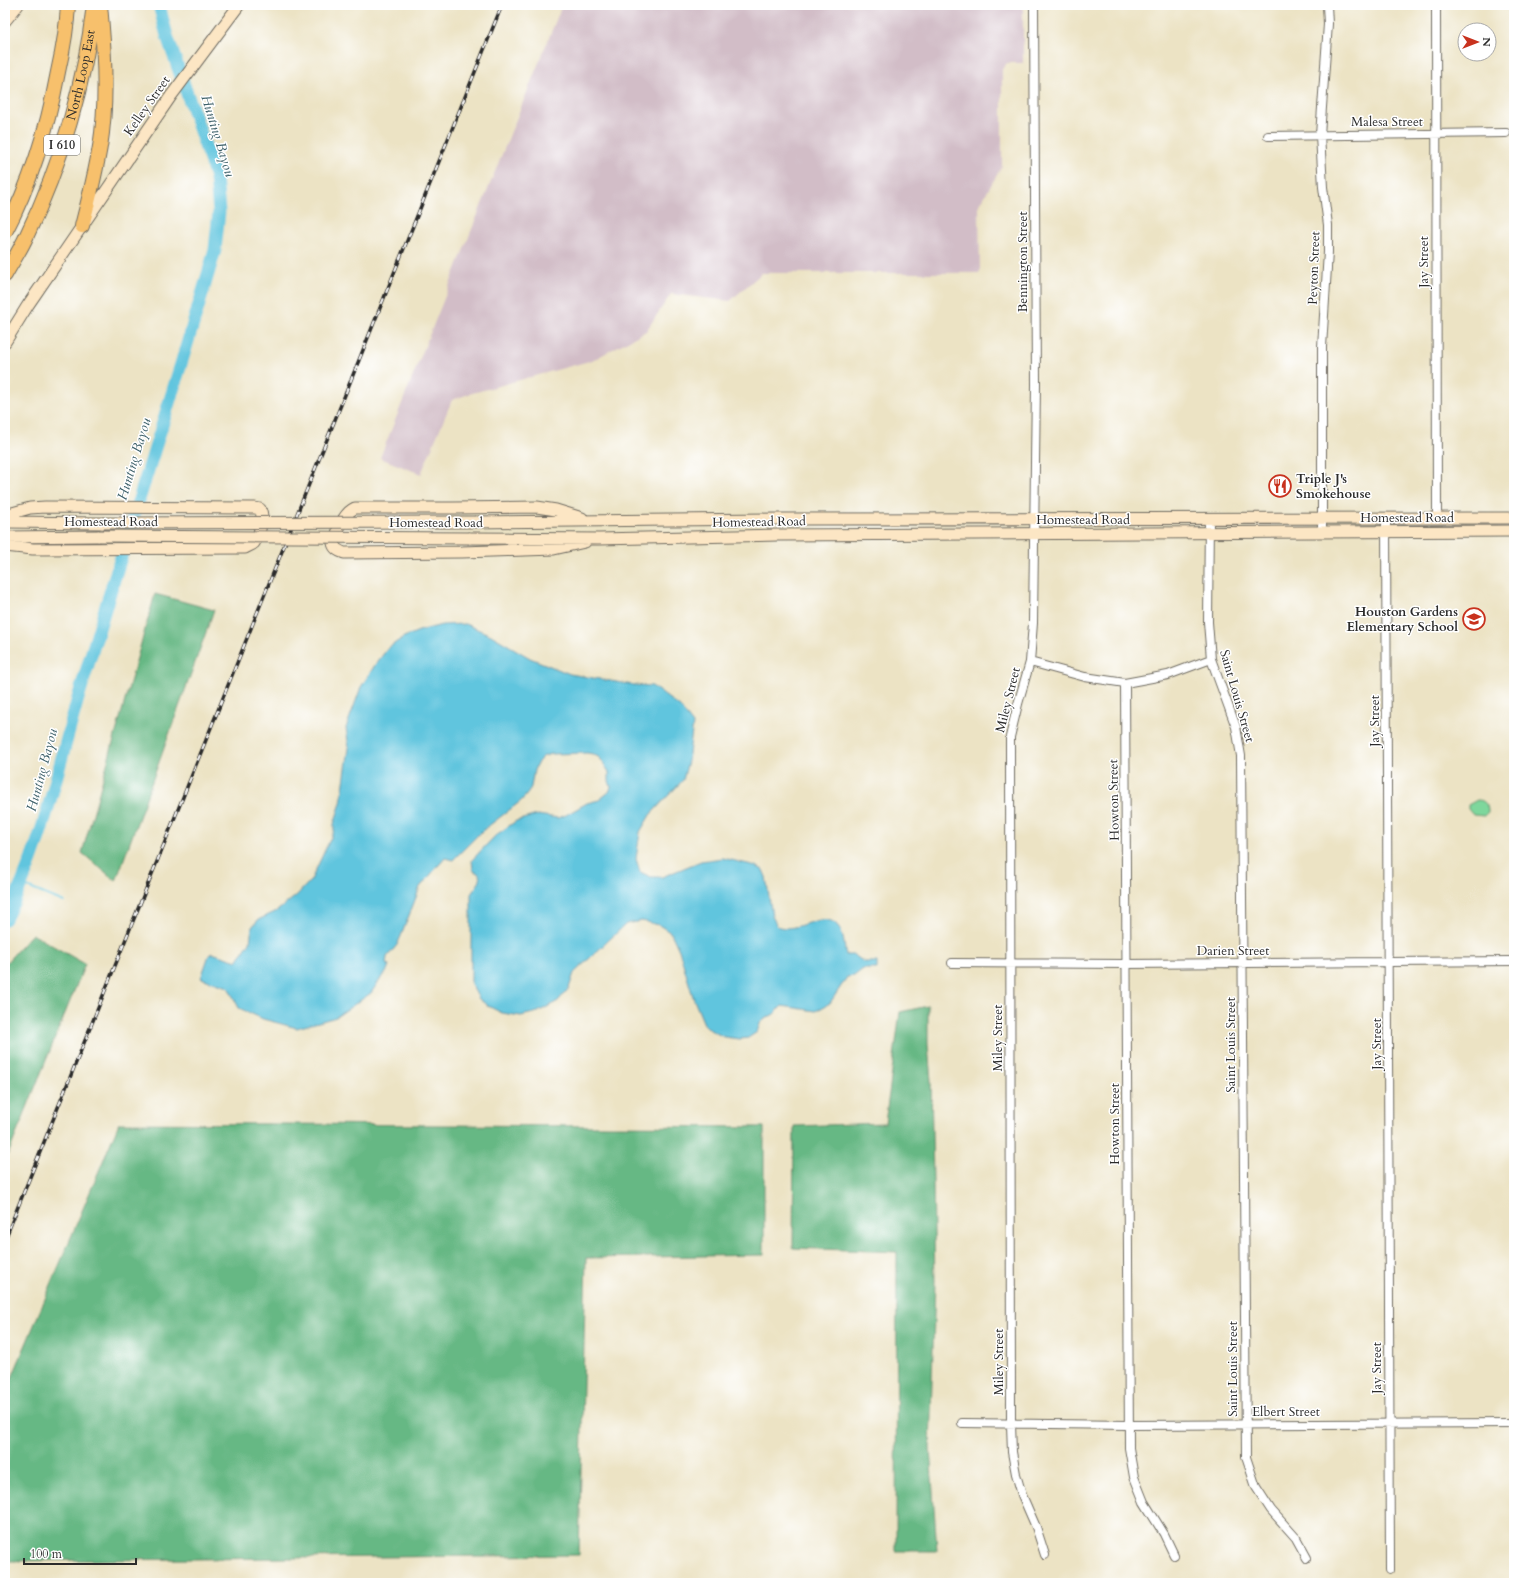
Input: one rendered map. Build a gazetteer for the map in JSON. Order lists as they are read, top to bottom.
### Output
{
  "streets": {
    "highway": ["North Loop East", "I 610"],
    "main road": ["Kelley Street", "Homestead Road"],
    "street": [
      "Malesa Street",
      "Bennington Street",
      "Jay Street",
      "Peyton Street",
      "Saint Louis Street",
      "Miley Street",
      "Howton Street",
      "Darien Street",
      "Elbert Street"
    ]
  },
  "crossings": [
    ["Malesa Street", "Jay Street"],
    ["Malesa Street", "Peyton Street"],
    ["Bennington Street", "Homestead Road"],
    ["Bennington Street", "Miley Street"],
    ["Jay Street", "Homestead Road"],
    ["Jay Street", "Darien Street"],
    ["Jay Street", "Elbert Street"],
    ["Peyton Street", "Homestead Road"],
    ["Homestead Road", "Saint Louis Street"],
    ["Homestead Road", "Miley Street"],
    ["Saint Louis Street", "Darien Street"],
    ["Saint Louis Street", "Elbert Street"],
    ["Miley Street", "Darien Street"],
    ["Miley Street", "Elbert Street"],
    ["Howton Street", "Darien Street"],
    ["Howton Street", "Elbert Street"]
  ],
  "water": ["Hunting Bayou"],
  "places": {
    "restaurant": ["Triple J's Smokehouse"],
    "school or university": ["Houston Gardens Elementary School"]
  },
  "scale_bar": "100 m",
  "north": "right"
}
